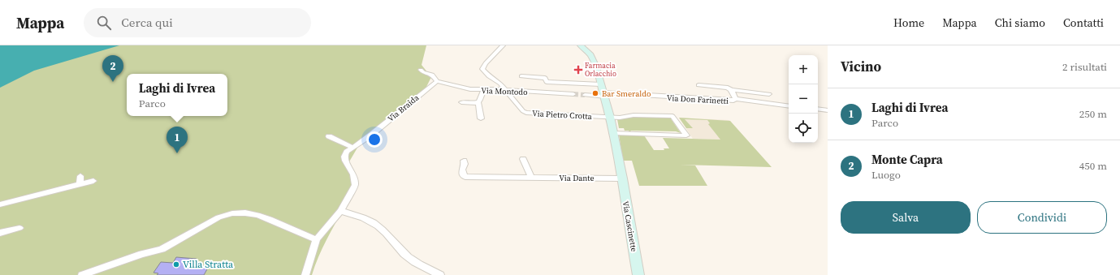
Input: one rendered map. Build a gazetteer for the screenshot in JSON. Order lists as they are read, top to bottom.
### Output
{
  "streets": {
    "street": [
      "Via Montodo",
      "Via Don Farinetti",
      "Via Braida",
      "Via Pietro Crotta",
      "Via Dante",
      "Via Cascinette"
    ]
  },
  "crossings": [
    ["Via Montodo", "Via Braida"],
    ["Via Montodo", "Via Pietro Crotta"],
    ["Via Dante", "Via Cascinette"]
  ],
  "places": {
    "health": ["Farmacia Orlacchio"],
    "other": ["Bar Smeraldo", "Villa Stratta"]
  },
  "page": {
    "header": "Mappa",
    "search": "Cerca qui",
    "nav": [
      "Home",
      "Mappa",
      "Chi siamo",
      "Contatti"
    ],
    "heading": ["Vicino", "2 risultati"],
    "map_buttons": ["+", "−"],
    "pins": ["2", "1"],
    "popup": ["Laghi di Ivrea", "Parco"],
    "list": [
      {
        "mark": "1",
        "name": "Laghi di Ivrea",
        "note": "Parco",
        "value": "250 m"
      },
      {
        "mark": "2",
        "name": "Monte Capra",
        "note": "Luogo",
        "value": "450 m"
      }
    ],
    "buttons": ["Salva", "Condividi"]
  }
}
